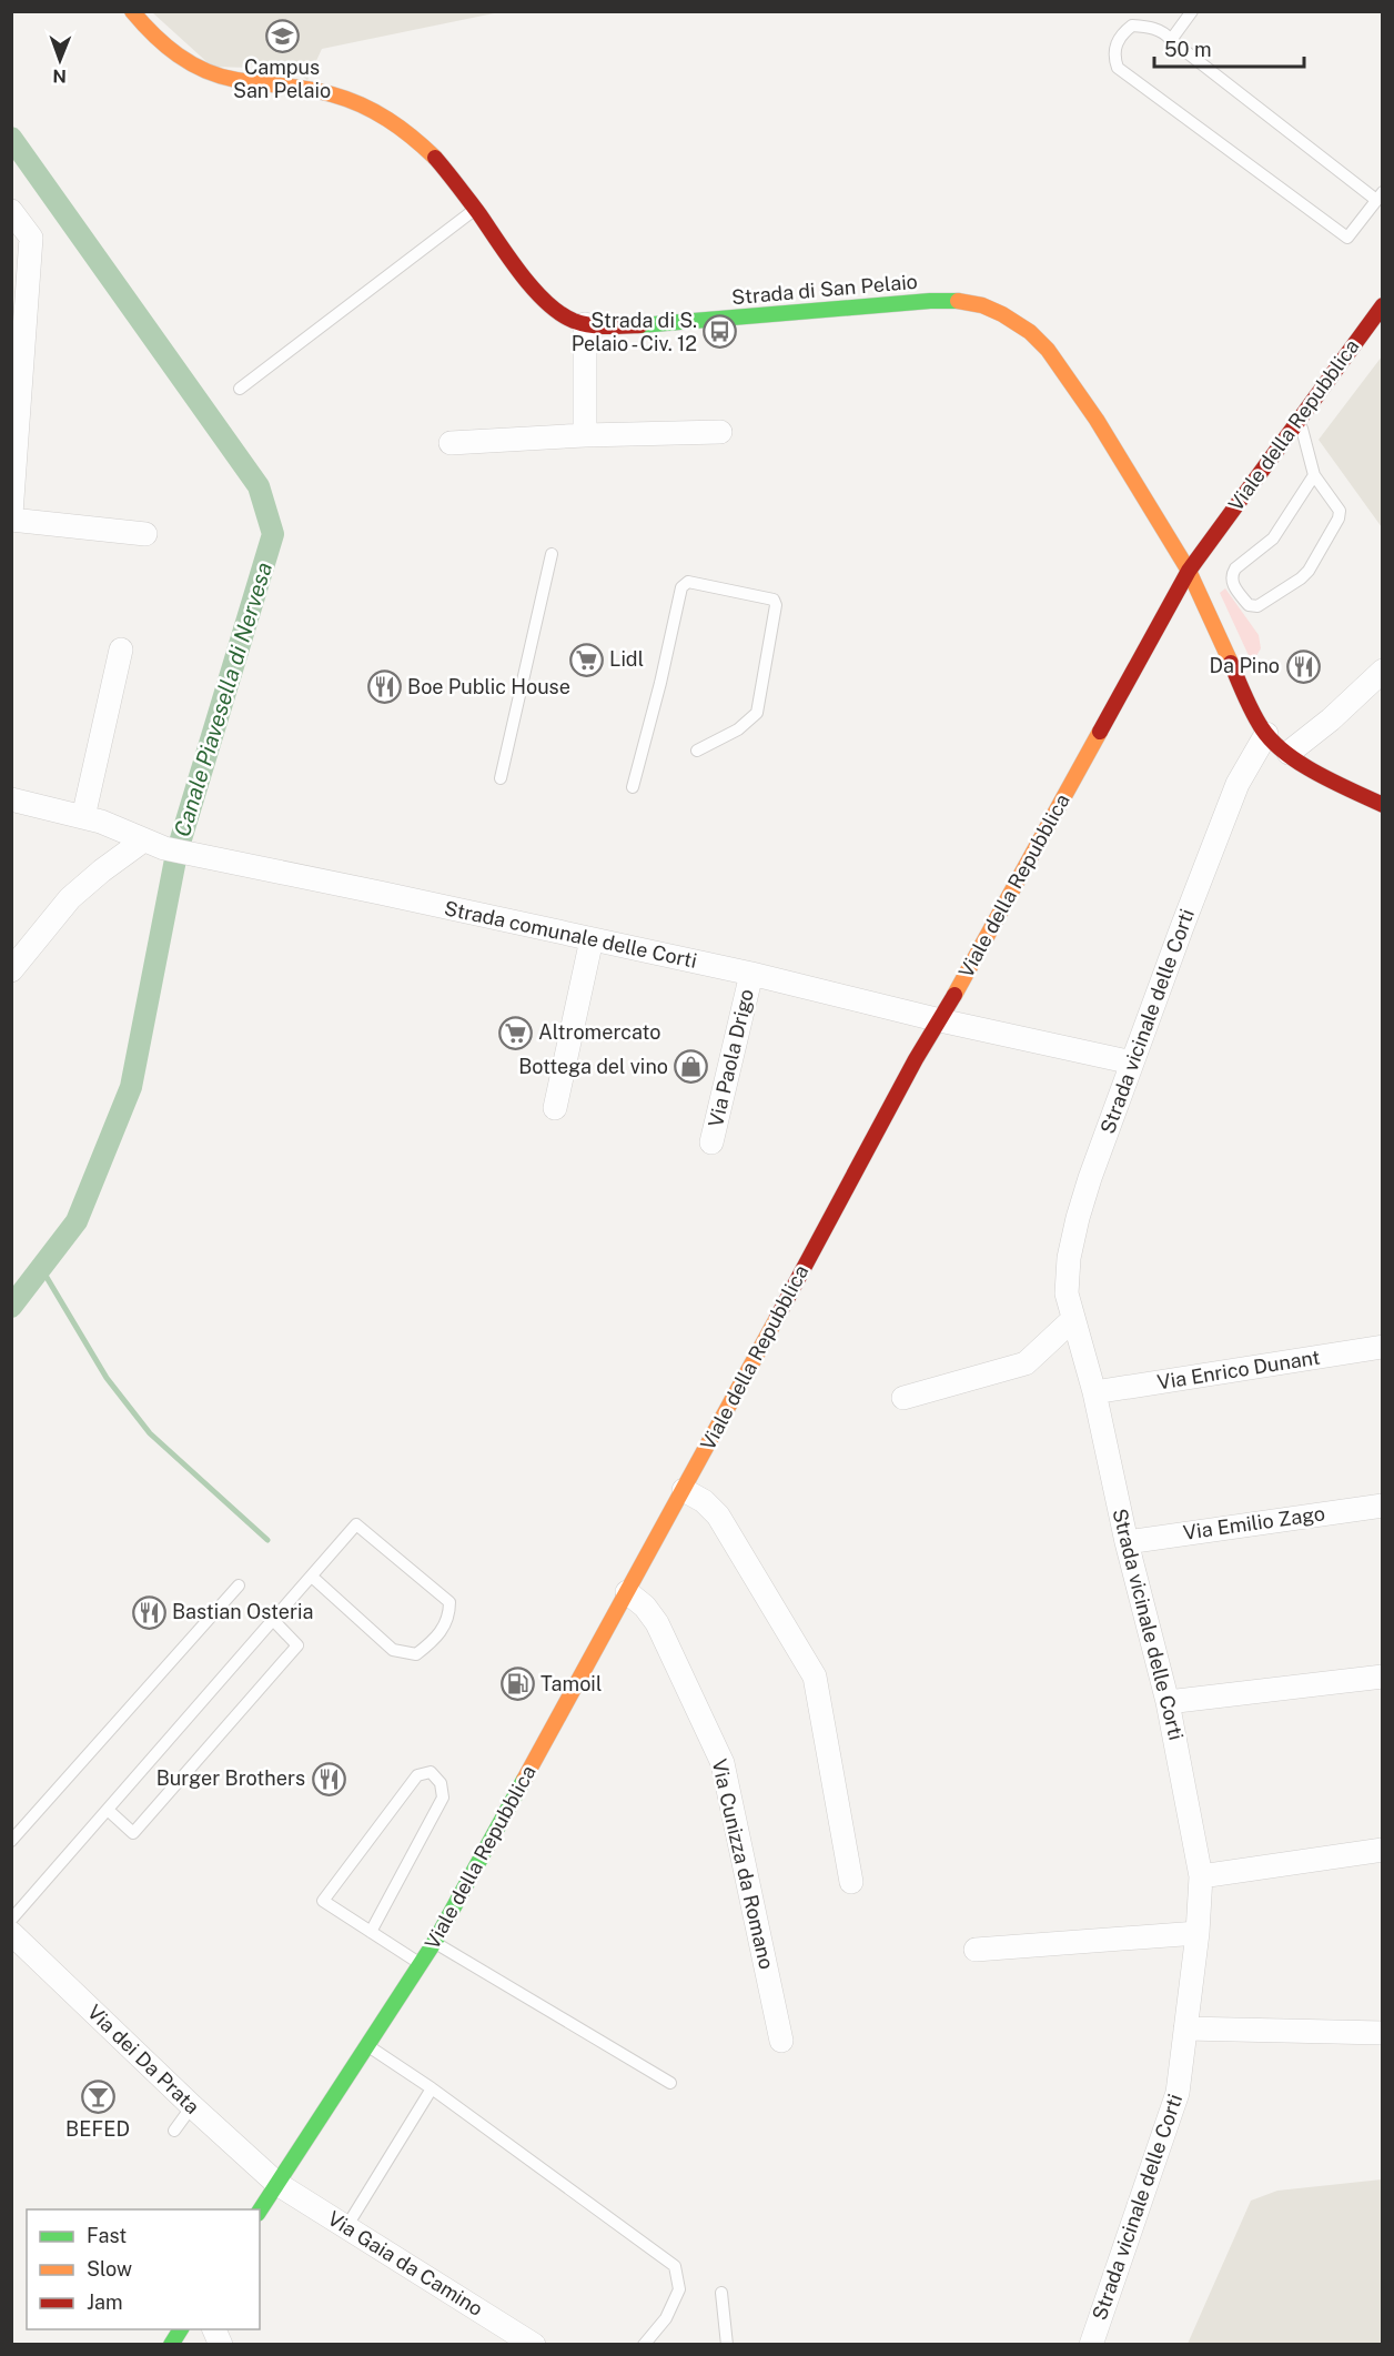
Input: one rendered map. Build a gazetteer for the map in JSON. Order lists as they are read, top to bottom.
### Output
{
  "streets": {
    "main road": ["Strada di San Pelaio", "Viale della Repubblica"],
    "street": [
      "Strada comunale delle Corti",
      "Strada vicinale delle Corti",
      "Via Paola Drigo",
      "Via Enrico Dunant",
      "Via Emilio Zago",
      "Via Cunizza da Romano",
      "Via dei Da Prata",
      "Via Gaia da Camino"
    ]
  },
  "crossings": [
    ["Strada di San Pelaio", "Viale della Repubblica"],
    ["Strada di San Pelaio", "Strada vicinale delle Corti"],
    ["Viale della Repubblica", "Strada comunale delle Corti"],
    ["Viale della Repubblica", "Via Cunizza da Romano"],
    ["Viale della Repubblica", "Via dei Da Prata"],
    ["Viale della Repubblica", "Via Gaia da Camino"],
    ["Strada comunale delle Corti", "Strada vicinale delle Corti"],
    ["Strada comunale delle Corti", "Via Paola Drigo"],
    ["Strada vicinale delle Corti", "Via Enrico Dunant"],
    ["Strada vicinale delle Corti", "Via Emilio Zago"],
    ["Via dei Da Prata", "Via Gaia da Camino"]
  ],
  "water": ["Canale Piavesella di Nervesa"],
  "places": {
    "school or university": ["Campus San Pelaio"],
    "bus stop": ["Strada di S. Pelaio - Civ. 12"],
    "supermarket": ["Lidl", "Altromercato"],
    "restaurant": [
      "Da Pino",
      "Boe Public House",
      "Bastian Osteria",
      "Burger Brothers"
    ],
    "shop": ["Bottega del vino"],
    "fuel station": ["Tamoil"],
    "bar": ["BEFED"]
  },
  "legend": ["Fast", "Slow", "Jam"],
  "scale_bar": "50 m",
  "north": "bottom"
}
